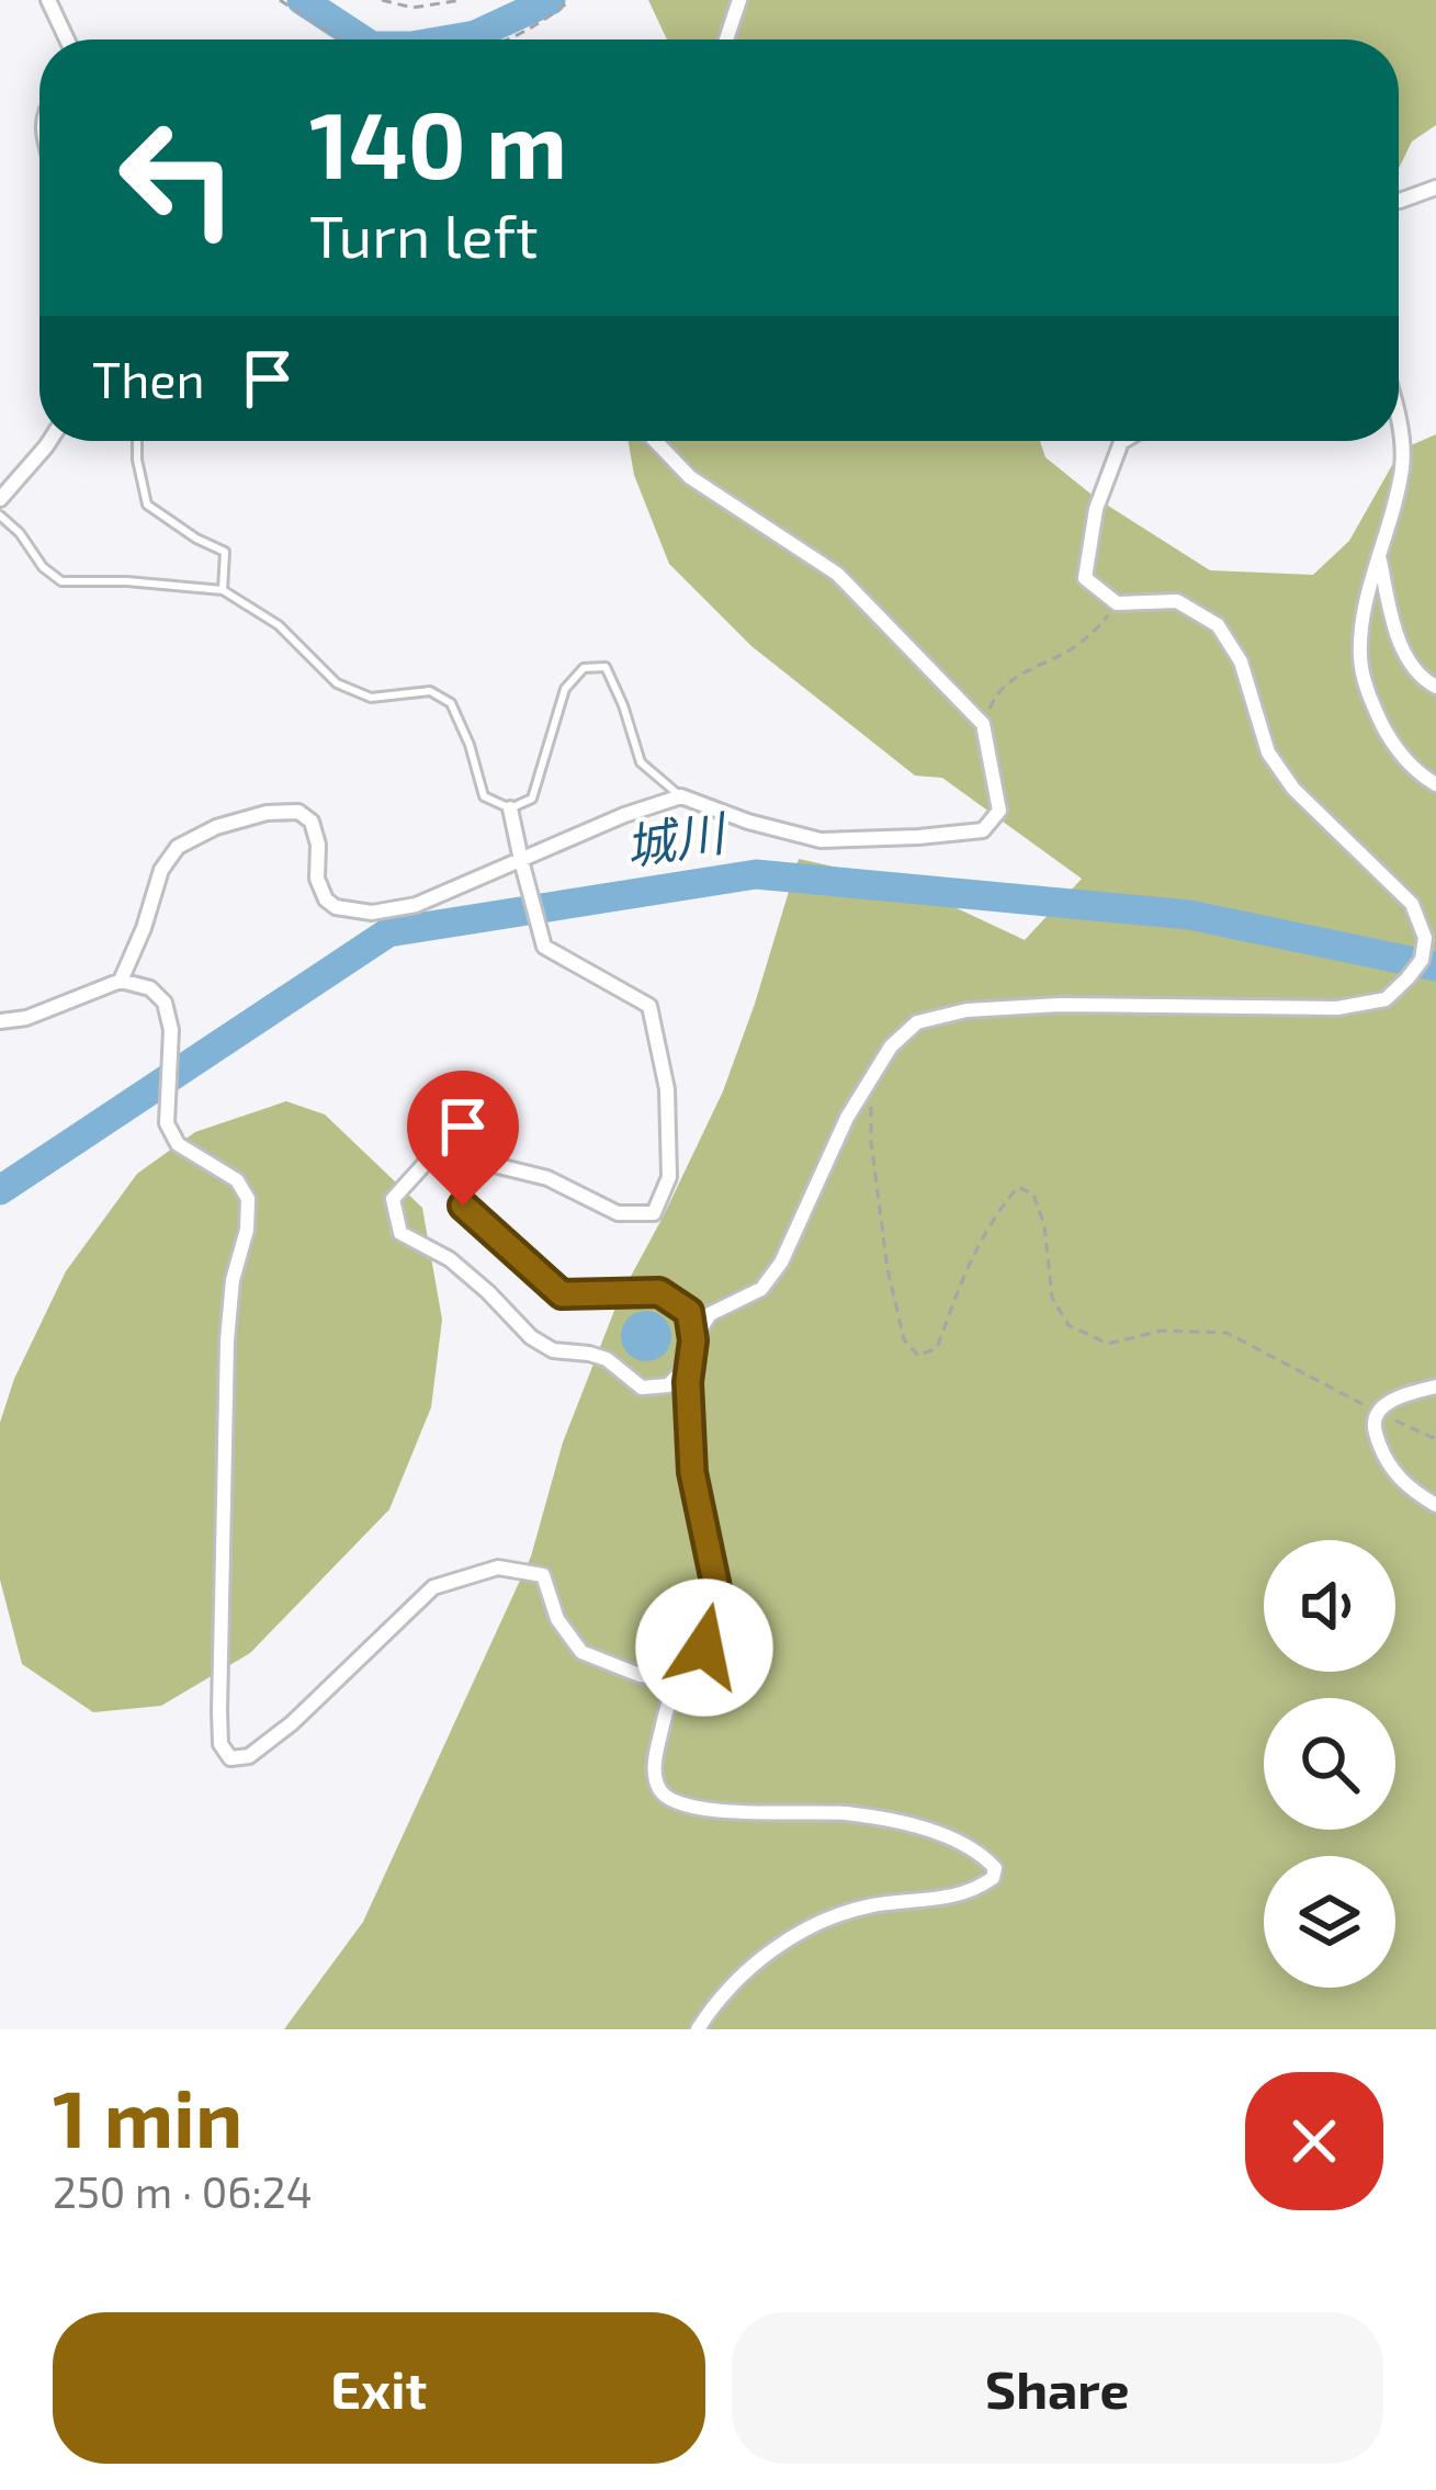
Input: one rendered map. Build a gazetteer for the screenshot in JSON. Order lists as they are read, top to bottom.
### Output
{
  "water": ["城川"],
  "page": {
    "turn": ["140 m", "Turn left"],
    "then": "Then",
    "heading": ["1 min", "250 m · 06:24"],
    "buttons": ["Exit", "Share"]
  }
}
